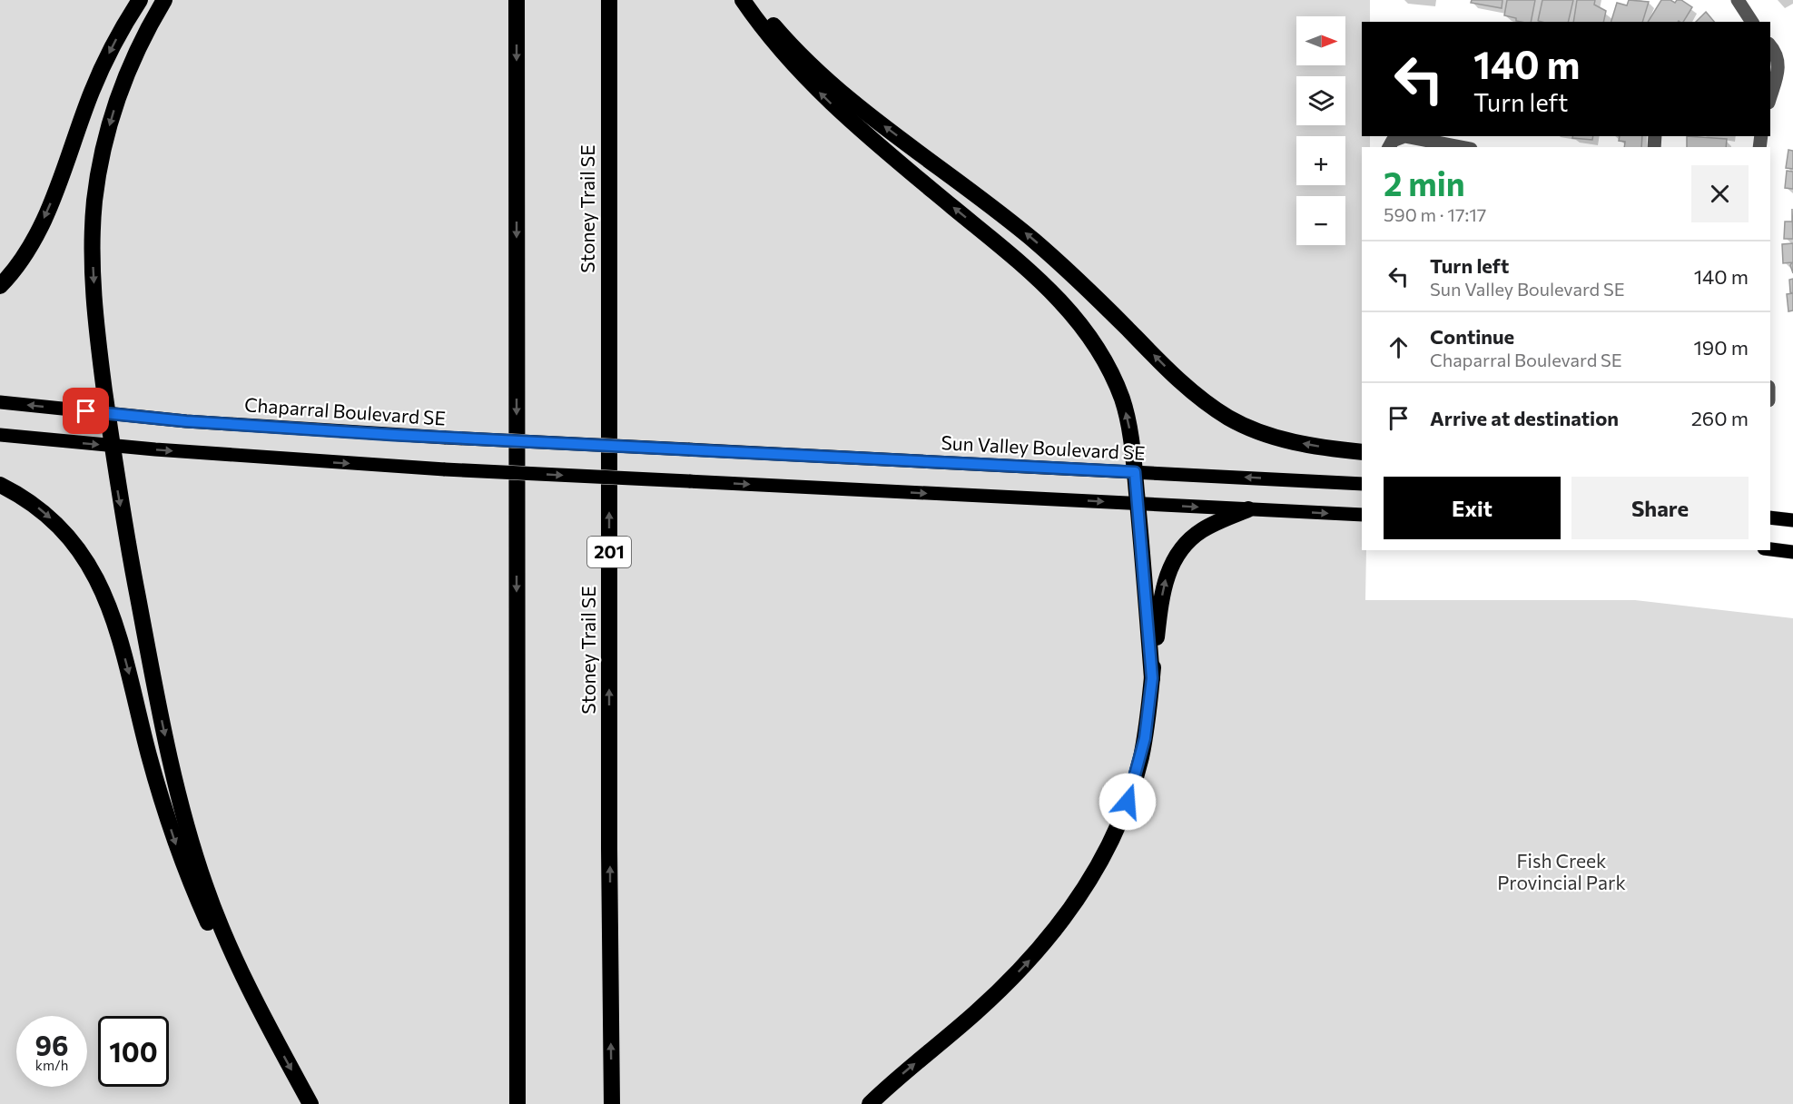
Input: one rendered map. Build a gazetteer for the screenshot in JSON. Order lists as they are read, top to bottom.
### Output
{
  "streets": {
    "highway": ["Stoney Trail SE", "201"],
    "main road": ["Chaparral Boulevard SE", "Sun Valley Boulevard SE"]
  },
  "crossings": [
    ["Chaparral Boulevard SE", "Sun Valley Boulevard SE"]
  ],
  "parks": ["Fish Creek Provincial Park"],
  "north": "right",
  "page": {
    "map_buttons": ["+", "−"],
    "turn": ["140 m", "Turn left"],
    "heading": ["2 min", "590 m · 17:17"],
    "list": [
      {
        "name": "Turn left",
        "note": "Sun Valley Boulevard SE",
        "value": "140 m"
      },
      {
        "name": "Continue",
        "note": "Chaparral Boulevard SE",
        "value": "190 m"
      },
      {
        "name": "Arrive at destination",
        "value": "260 m"
      }
    ],
    "buttons": ["Exit", "Share"],
    "speed": "96 km/h",
    "limit": "100"
  }
}
